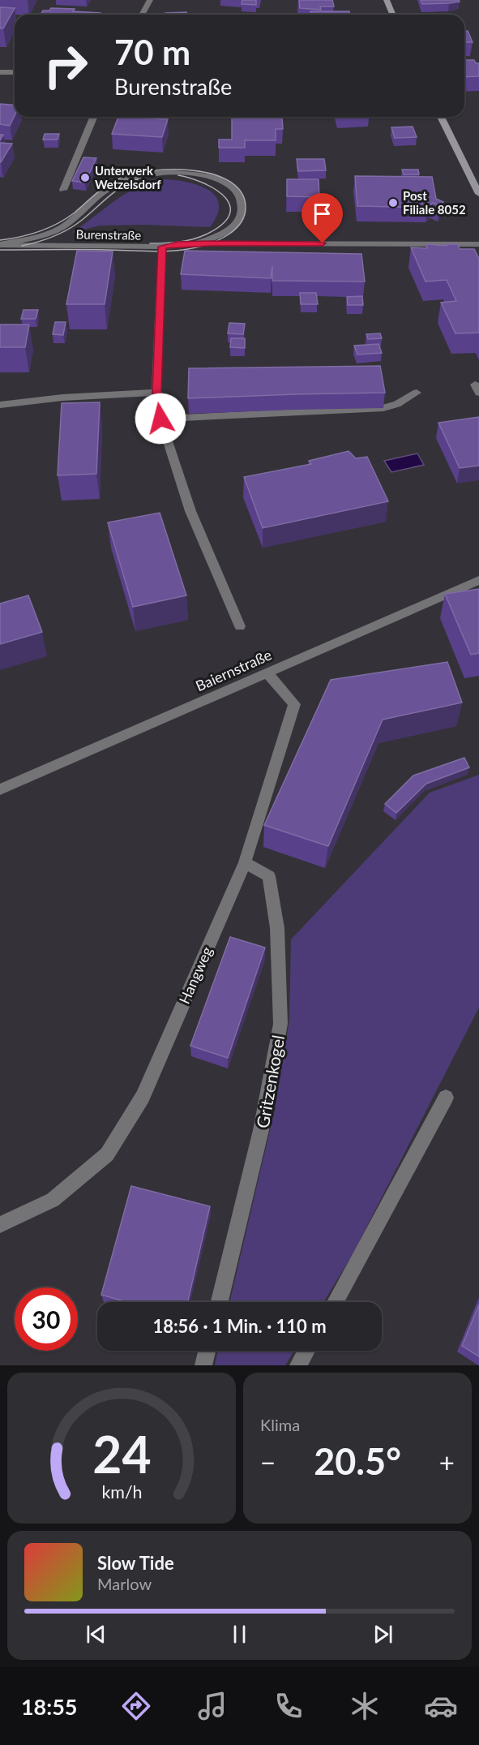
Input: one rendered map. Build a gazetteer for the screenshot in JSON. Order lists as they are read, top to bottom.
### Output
{
  "streets": {
    "street": [
      "Burenstraße",
      "Baiernstraße",
      "Hangweg",
      "Gritzenkogel"
    ]
  },
  "crossings": [
    ["Baiernstraße", "Hangweg"],
    ["Hangweg", "Gritzenkogel"]
  ],
  "places": ["Unterwerk Wetzelsdorf", "Post Filiale 8052"],
  "page": {
    "turn": ["70 m", "Burenstraße"],
    "limit": "30",
    "trip": "18:56 · 1 Min. · 110 m",
    "tile": "Klima",
    "heat": ["−", "20.5°", "+"],
    "song": ["Slow Tide", "Marlow"],
    "tabs": "18:55",
    "gauge": ["24", "km/h"]
  }
}
